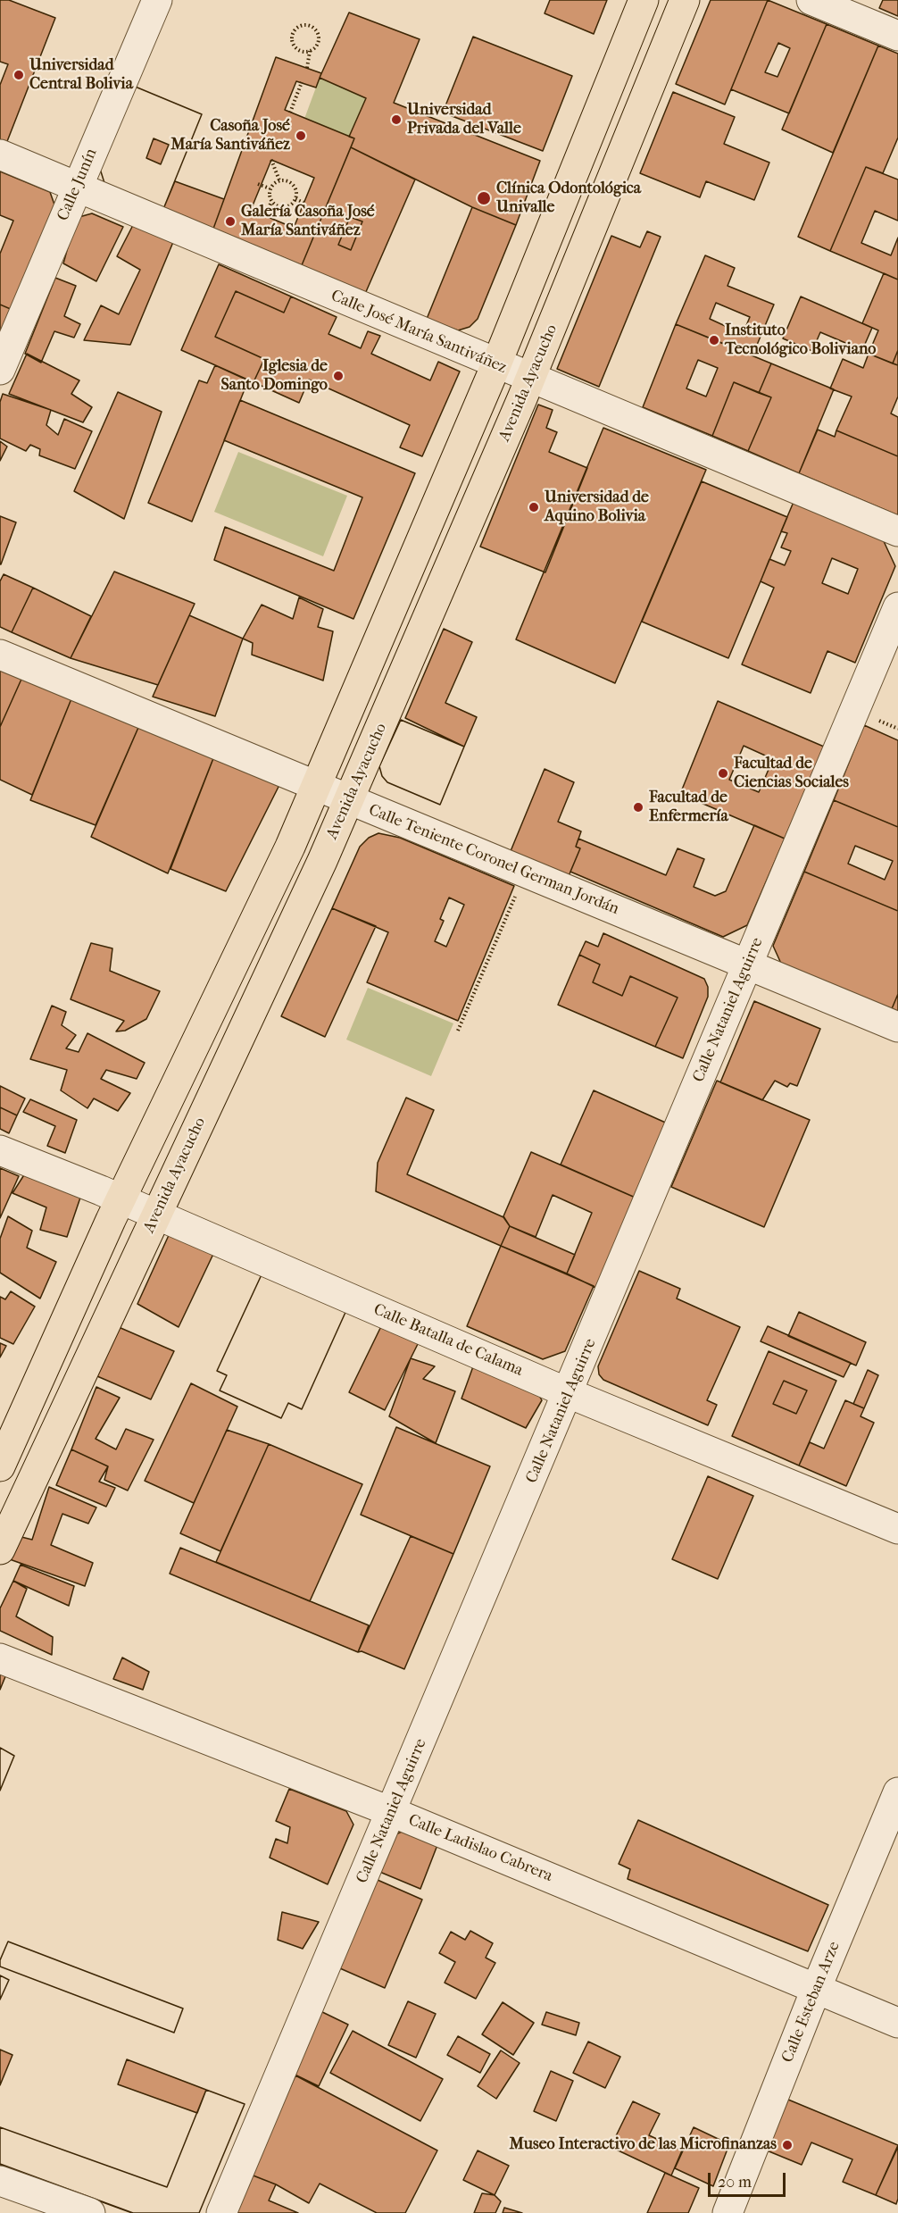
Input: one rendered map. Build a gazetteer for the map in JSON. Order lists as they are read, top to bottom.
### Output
{
  "streets": {
    "main road": ["Avenida Ayacucho"],
    "street": [
      "Calle Junín",
      "Calle José María Santiváñez",
      "Calle Teniente Coronel German Jordán",
      "Calle Nataniel Aguirre",
      "Calle Batalla de Calama",
      "Calle Ladislao Cabrera",
      "Calle Esteban Arze"
    ]
  },
  "crossings": [
    ["Calle Junín", "Calle José María Santiváñez"],
    ["Calle José María Santiváñez", "Avenida Ayacucho"],
    ["Avenida Ayacucho", "Calle Teniente Coronel German Jordán"],
    ["Avenida Ayacucho", "Calle Batalla de Calama"],
    ["Calle Teniente Coronel German Jordán", "Calle Nataniel Aguirre"],
    ["Calle Nataniel Aguirre", "Calle Batalla de Calama"],
    ["Calle Nataniel Aguirre", "Calle Ladislao Cabrera"],
    ["Calle Ladislao Cabrera", "Calle Esteban Arze"]
  ],
  "places": [
    "Universidad Central Bolivia",
    "Universidad Privada del Valle",
    "Casoña José María Santiváñez",
    "Clínica Odontológica Univalle",
    "Galería Casoña José María Santiváñez",
    "Instituto Tecnológico Boliviano",
    "Iglesia de Santo Domingo",
    "Universidad de Aquino Bolivia",
    "Facultad de Ciencias Sociales",
    "Facultad de Enfermería",
    "Museo Interactivo de las Microfinanzas"
  ],
  "scale_bar": "20 m"
}
